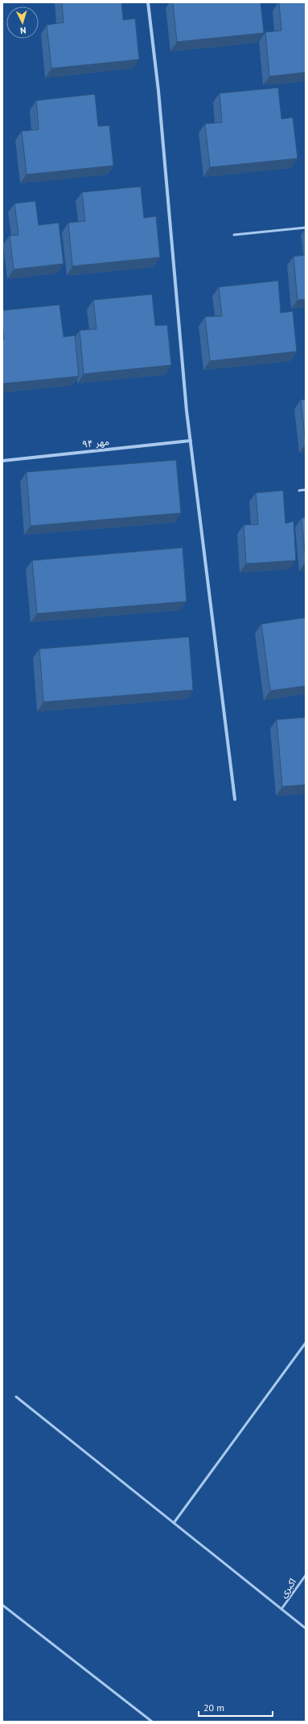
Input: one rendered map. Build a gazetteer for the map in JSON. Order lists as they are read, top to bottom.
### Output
{
  "streets": {
    "street": ["مهر ۹۴"],
    "lane": ["اکبری"]
  },
  "scale_bar": "20 m",
  "north": "bottom"
}
